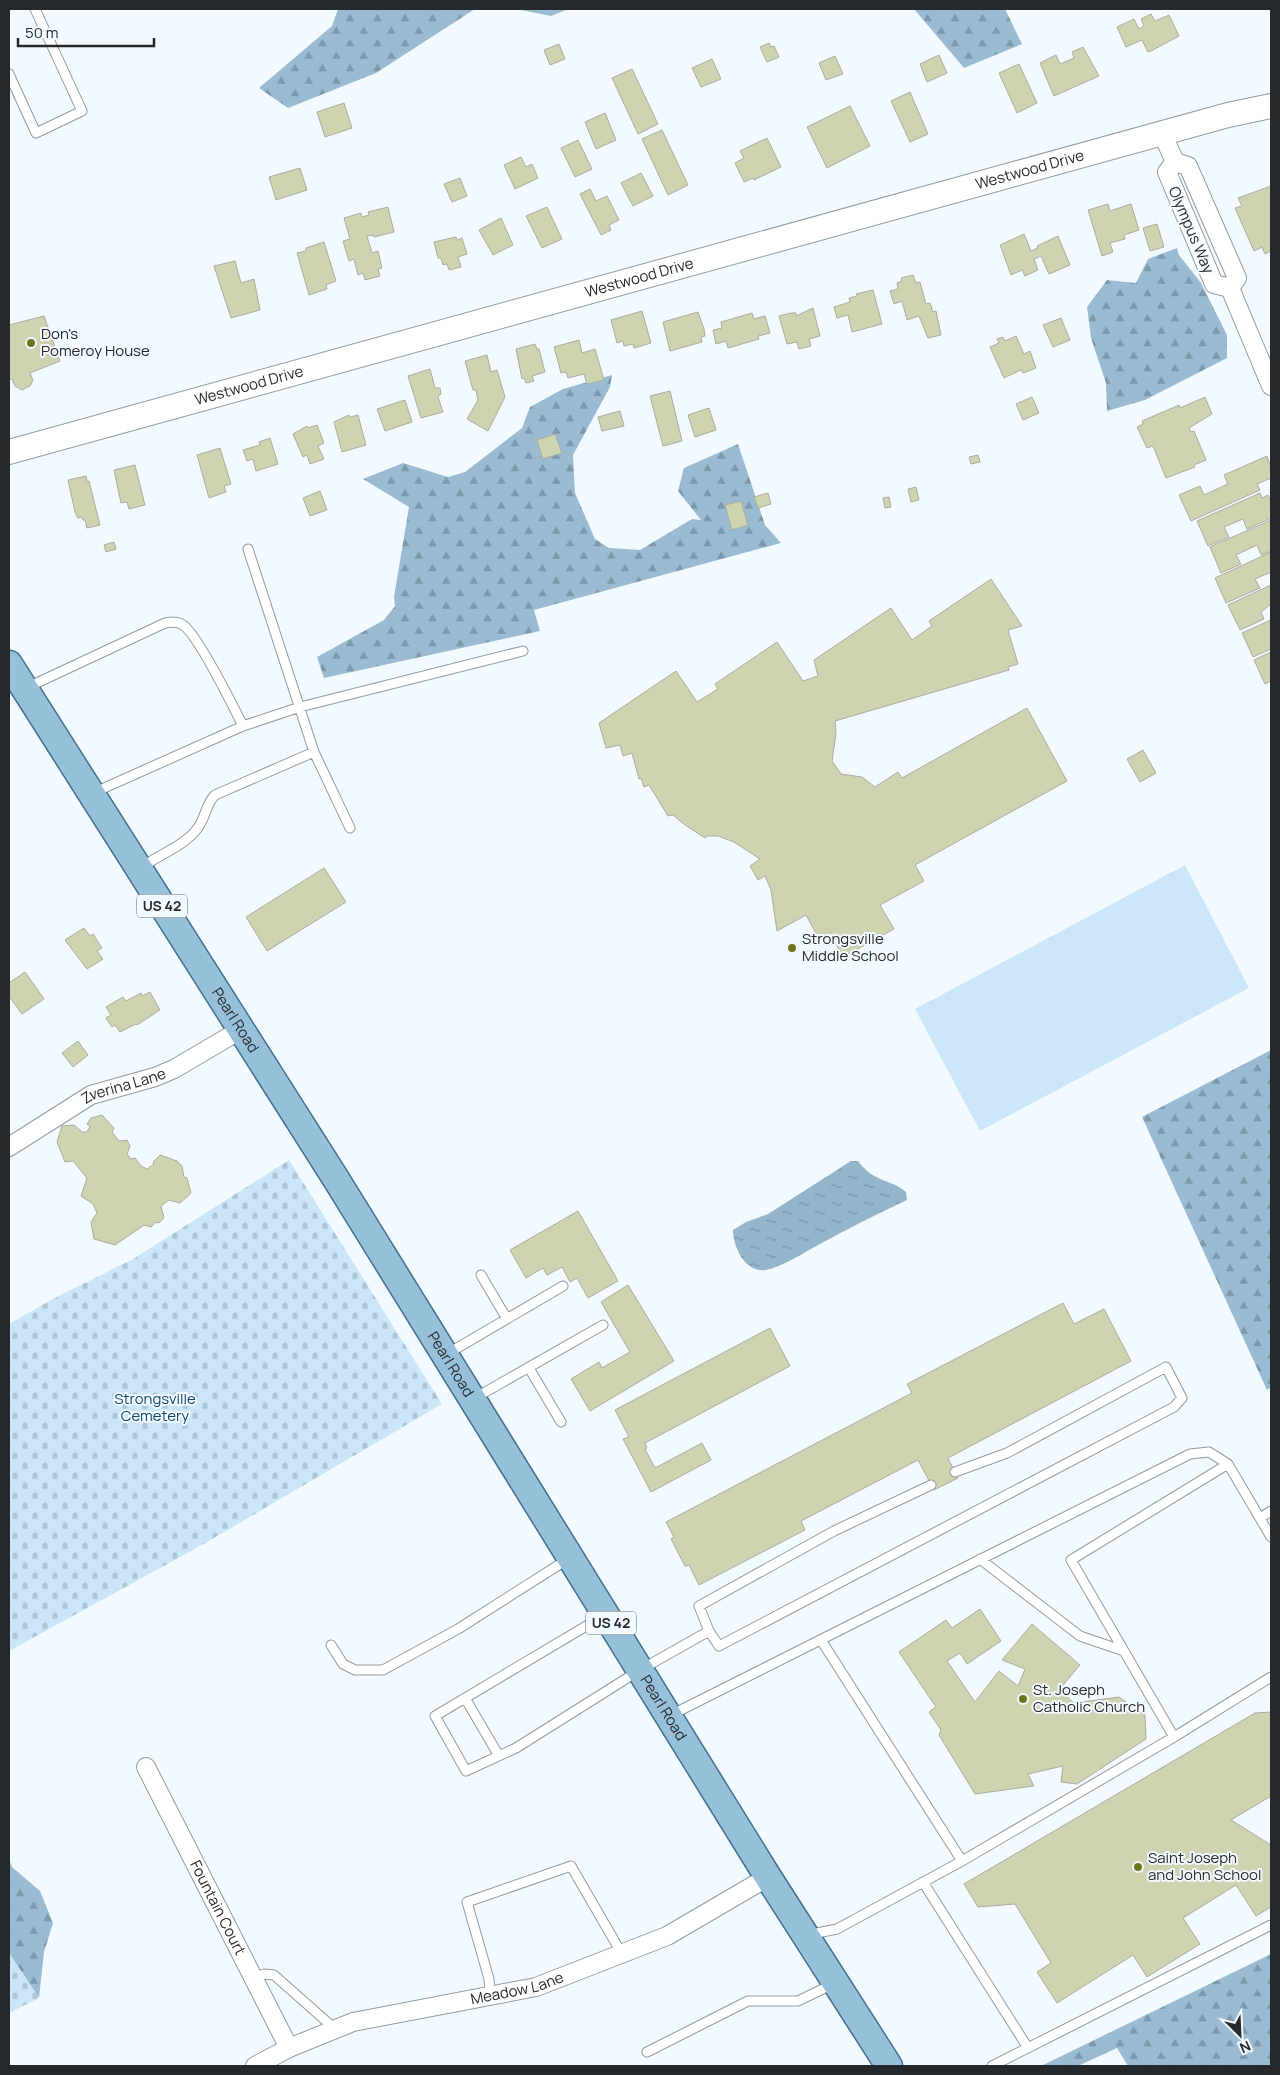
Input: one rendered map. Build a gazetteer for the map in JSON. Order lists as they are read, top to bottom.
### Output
{
  "streets": {
    "main road": ["US 42", "Pearl Road"],
    "street": [
      "Westwood Drive",
      "Olympus Way",
      "Zverina Lane",
      "Fountain Court",
      "Meadow Lane"
    ]
  },
  "crossings": [
    ["Westwood Drive", "Olympus Way"],
    ["Pearl Road", "Zverina Lane"],
    ["Pearl Road", "Meadow Lane"],
    ["Fountain Court", "Meadow Lane"]
  ],
  "parks": ["Strongsville Cemetery"],
  "places": [
    "Don's Pomeroy House",
    "Strongsville Middle School",
    "St. Joseph Catholic Church",
    "Saint Joseph and John School"
  ],
  "scale_bar": "50 m",
  "north": "bottom right"
}
